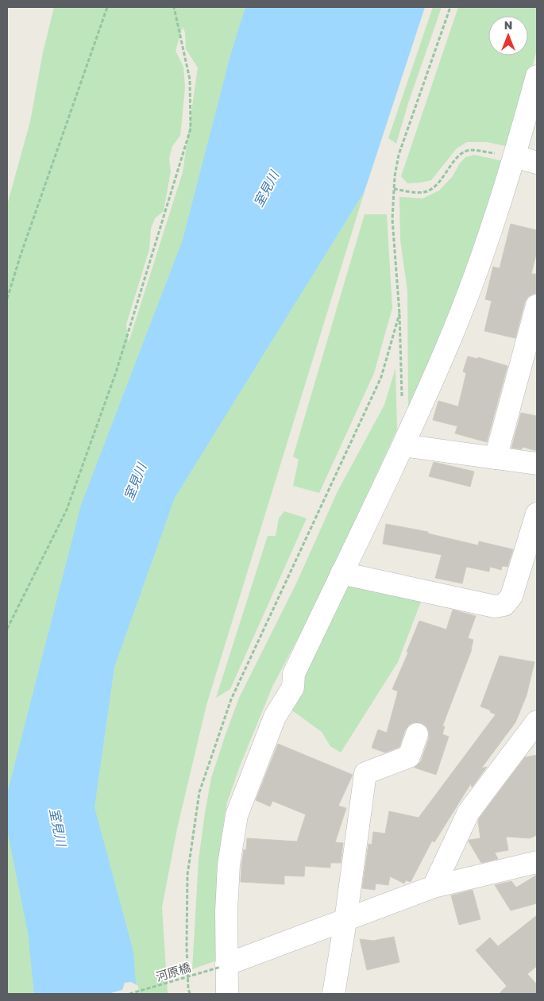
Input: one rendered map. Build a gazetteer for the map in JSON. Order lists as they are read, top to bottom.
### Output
{
  "streets": {
    "path": ["河原橋"]
  },
  "water": ["室見川"],
  "north": "top"
}
